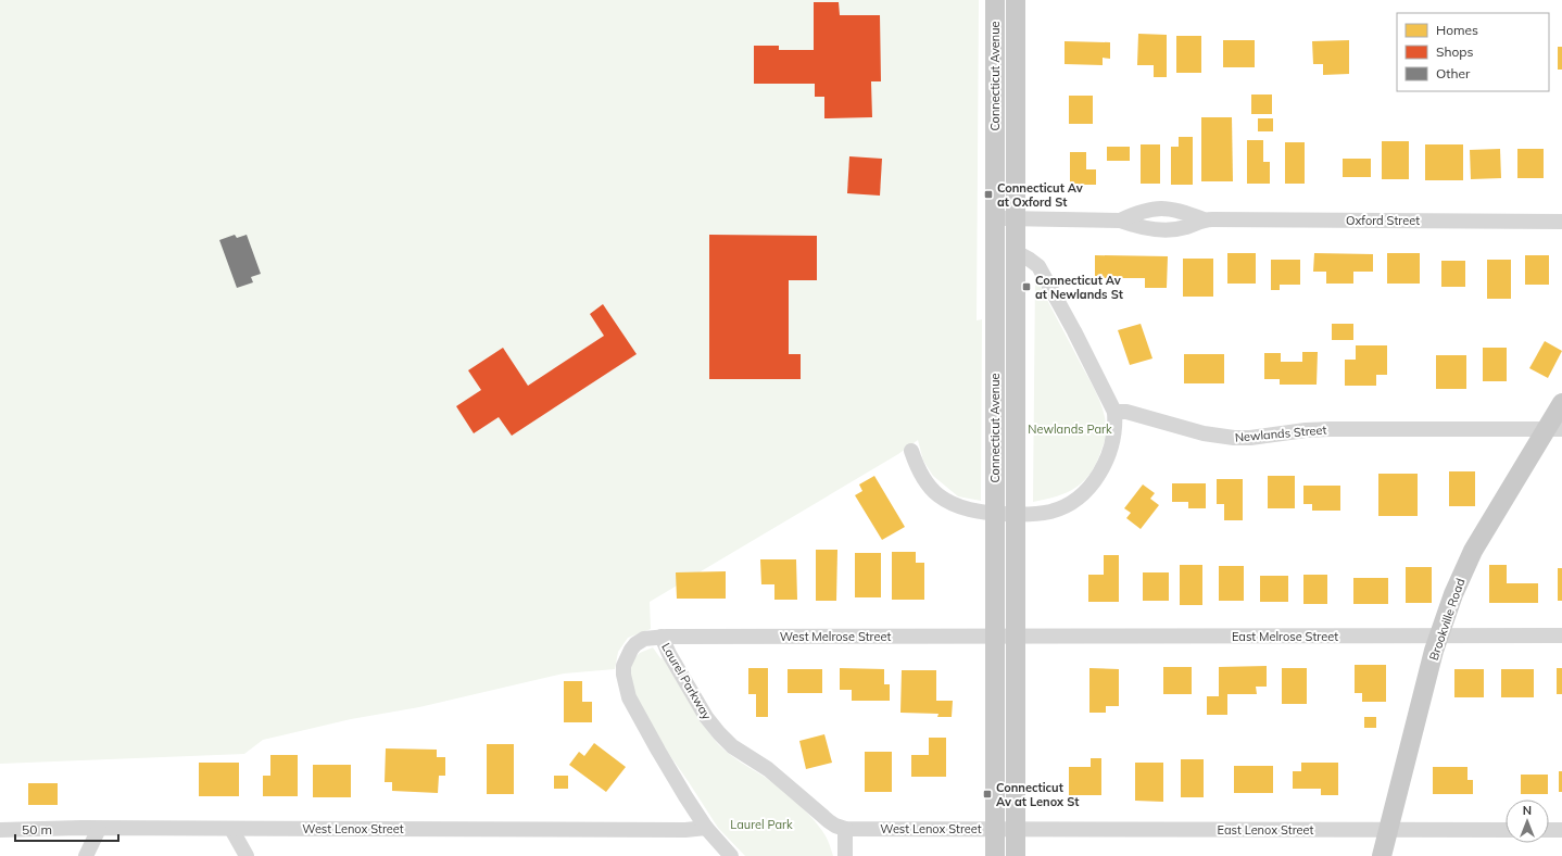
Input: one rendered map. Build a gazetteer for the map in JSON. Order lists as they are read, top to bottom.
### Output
{
  "streets": {
    "main road": ["Connecticut Avenue", "Brookville Road"],
    "street": [
      "Oxford Street",
      "Newlands Street",
      "West Melrose Street",
      "East Melrose Street",
      "Laurel Parkway",
      "West Lenox Street",
      "East Lenox Street"
    ]
  },
  "crossings": [
    ["Connecticut Avenue", "Oxford Street"],
    ["Connecticut Avenue", "West Melrose Street"],
    ["Connecticut Avenue", "East Melrose Street"],
    ["Connecticut Avenue", "West Lenox Street"],
    ["Connecticut Avenue", "East Lenox Street"],
    ["Newlands Street", "Brookville Road"],
    ["Brookville Road", "East Melrose Street"],
    ["Brookville Road", "East Lenox Street"],
    ["West Melrose Street", "East Melrose Street"],
    ["West Melrose Street", "Laurel Parkway"],
    ["Laurel Parkway", "West Lenox Street"],
    ["West Lenox Street", "East Lenox Street"]
  ],
  "parks": ["Newlands Park", "Laurel Park"],
  "places": {
    "transit": ["Connecticut Av at Oxford St", "Connecticut Av at Newlands St", "Connecticut Av at Lenox St"]
  },
  "legend": ["Homes", "Shops", "Other"],
  "scale_bar": "50 m",
  "north": "top"
}
